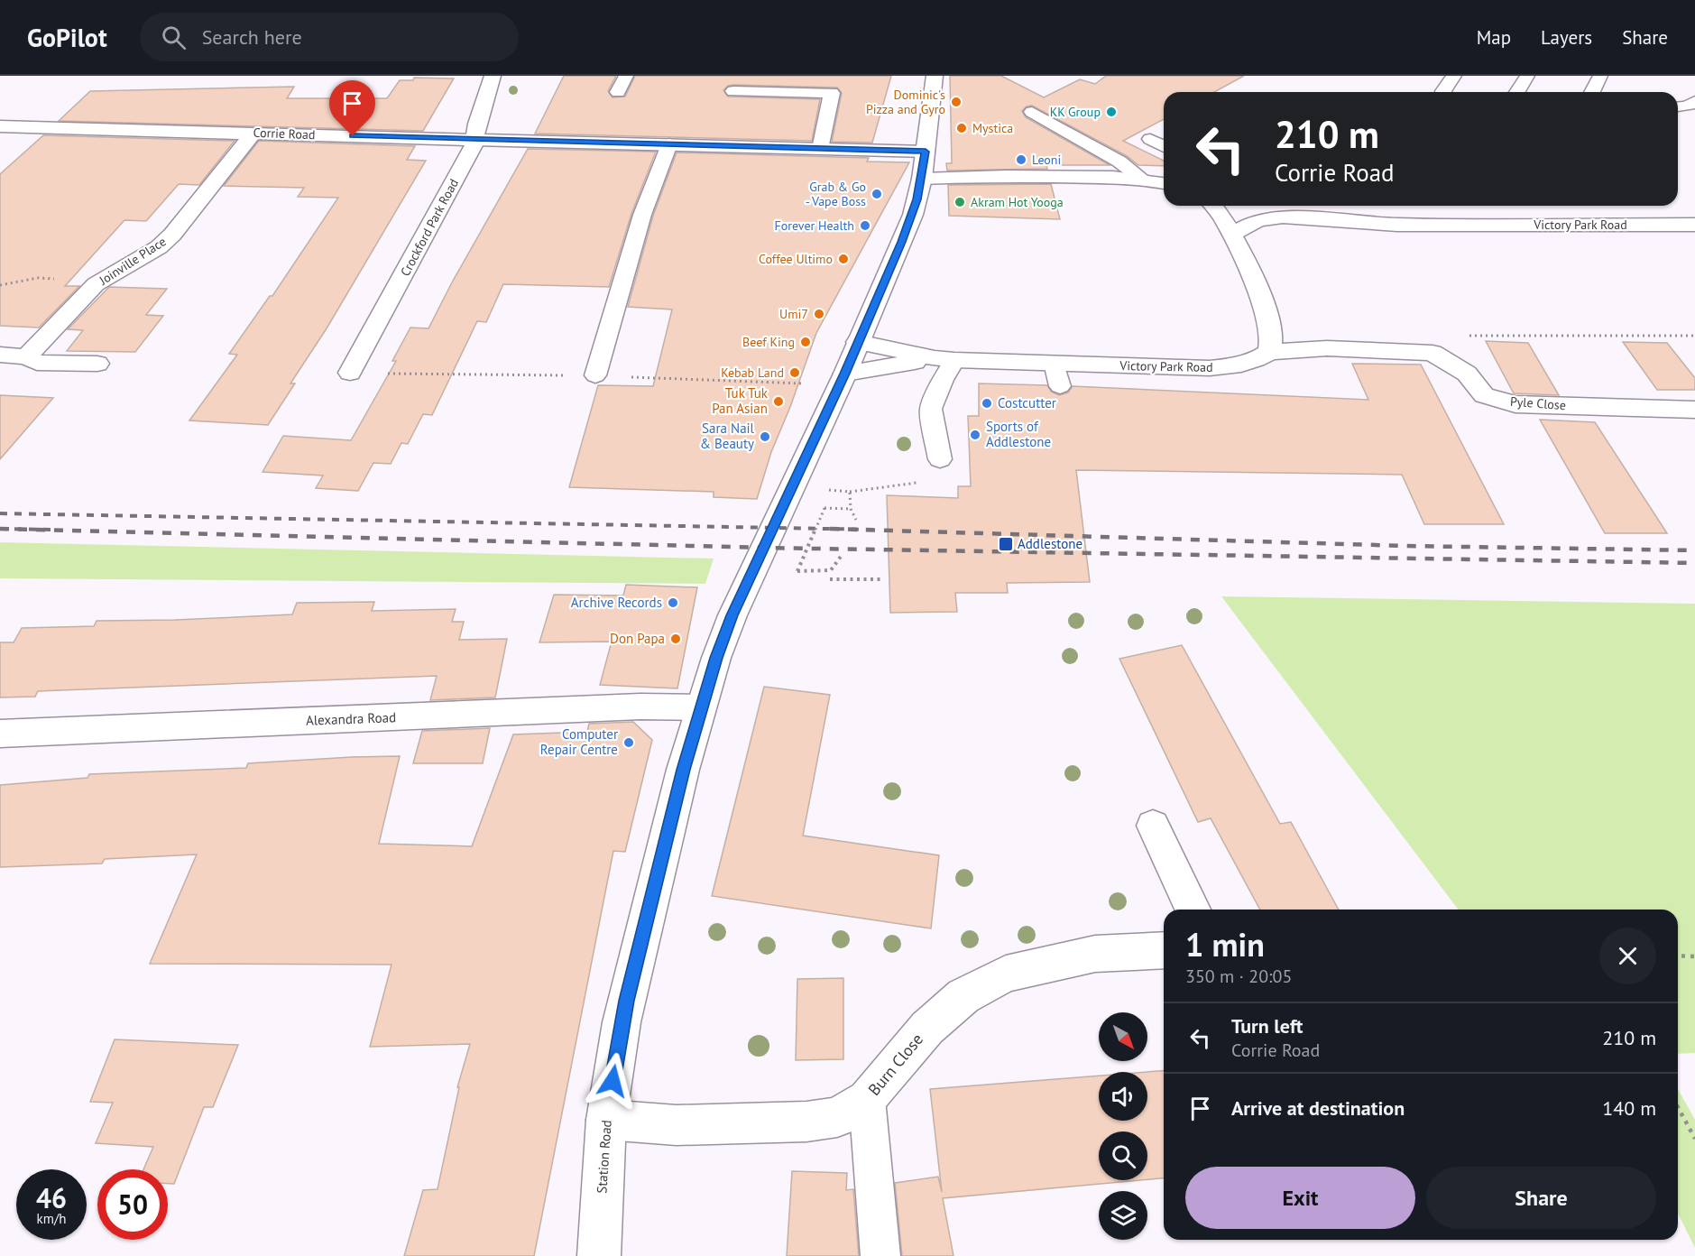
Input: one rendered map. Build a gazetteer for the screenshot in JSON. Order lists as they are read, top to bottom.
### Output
{
  "streets": {
    "street": [
      "Corrie Road",
      "Victory Park Road",
      "Crockford Park Road",
      "Joinville Place",
      "Pyle Close",
      "Alexandra Road",
      "Burn Close",
      "Station Road"
    ]
  },
  "crossings": [
    ["Corrie Road", "Crockford Park Road"],
    ["Corrie Road", "Joinville Place"],
    ["Corrie Road", "Station Road"],
    ["Victory Park Road", "Pyle Close"],
    ["Victory Park Road", "Station Road"],
    ["Alexandra Road", "Station Road"],
    ["Burn Close", "Station Road"]
  ],
  "places": {
    "other": [
      "Dominic's Pizza and Gyro",
      "KK Group",
      "Mystica",
      "Leoni",
      "Grab & Go - Vape Boss",
      "Akram Hot Yooga",
      "Forever Health",
      "Coffee Ultimo",
      "Umi7",
      "Beef King",
      "Kebab Land",
      "Tuk Tuk Pan Asian",
      "Costcutter",
      "Sports of Addlestone",
      "Sara Nail & Beauty",
      "Archive Records",
      "Don Papa",
      "Computer Repair Centre"
    ],
    "transit": ["Addlestone"]
  },
  "north": "bottom right",
  "page": {
    "header": "GoPilot",
    "search": "Search here",
    "nav": ["Map", "Layers", "Share"],
    "turn": ["210 m", "Corrie Road"],
    "heading": ["1 min", "350 m · 20:05"],
    "list": [
      {
        "name": "Turn left",
        "note": "Corrie Road",
        "value": "210 m"
      },
      {
        "name": "Arrive at destination",
        "value": "140 m"
      }
    ],
    "buttons": ["Exit", "Share"],
    "speed": "46 km/h",
    "limit": "50"
  }
}
